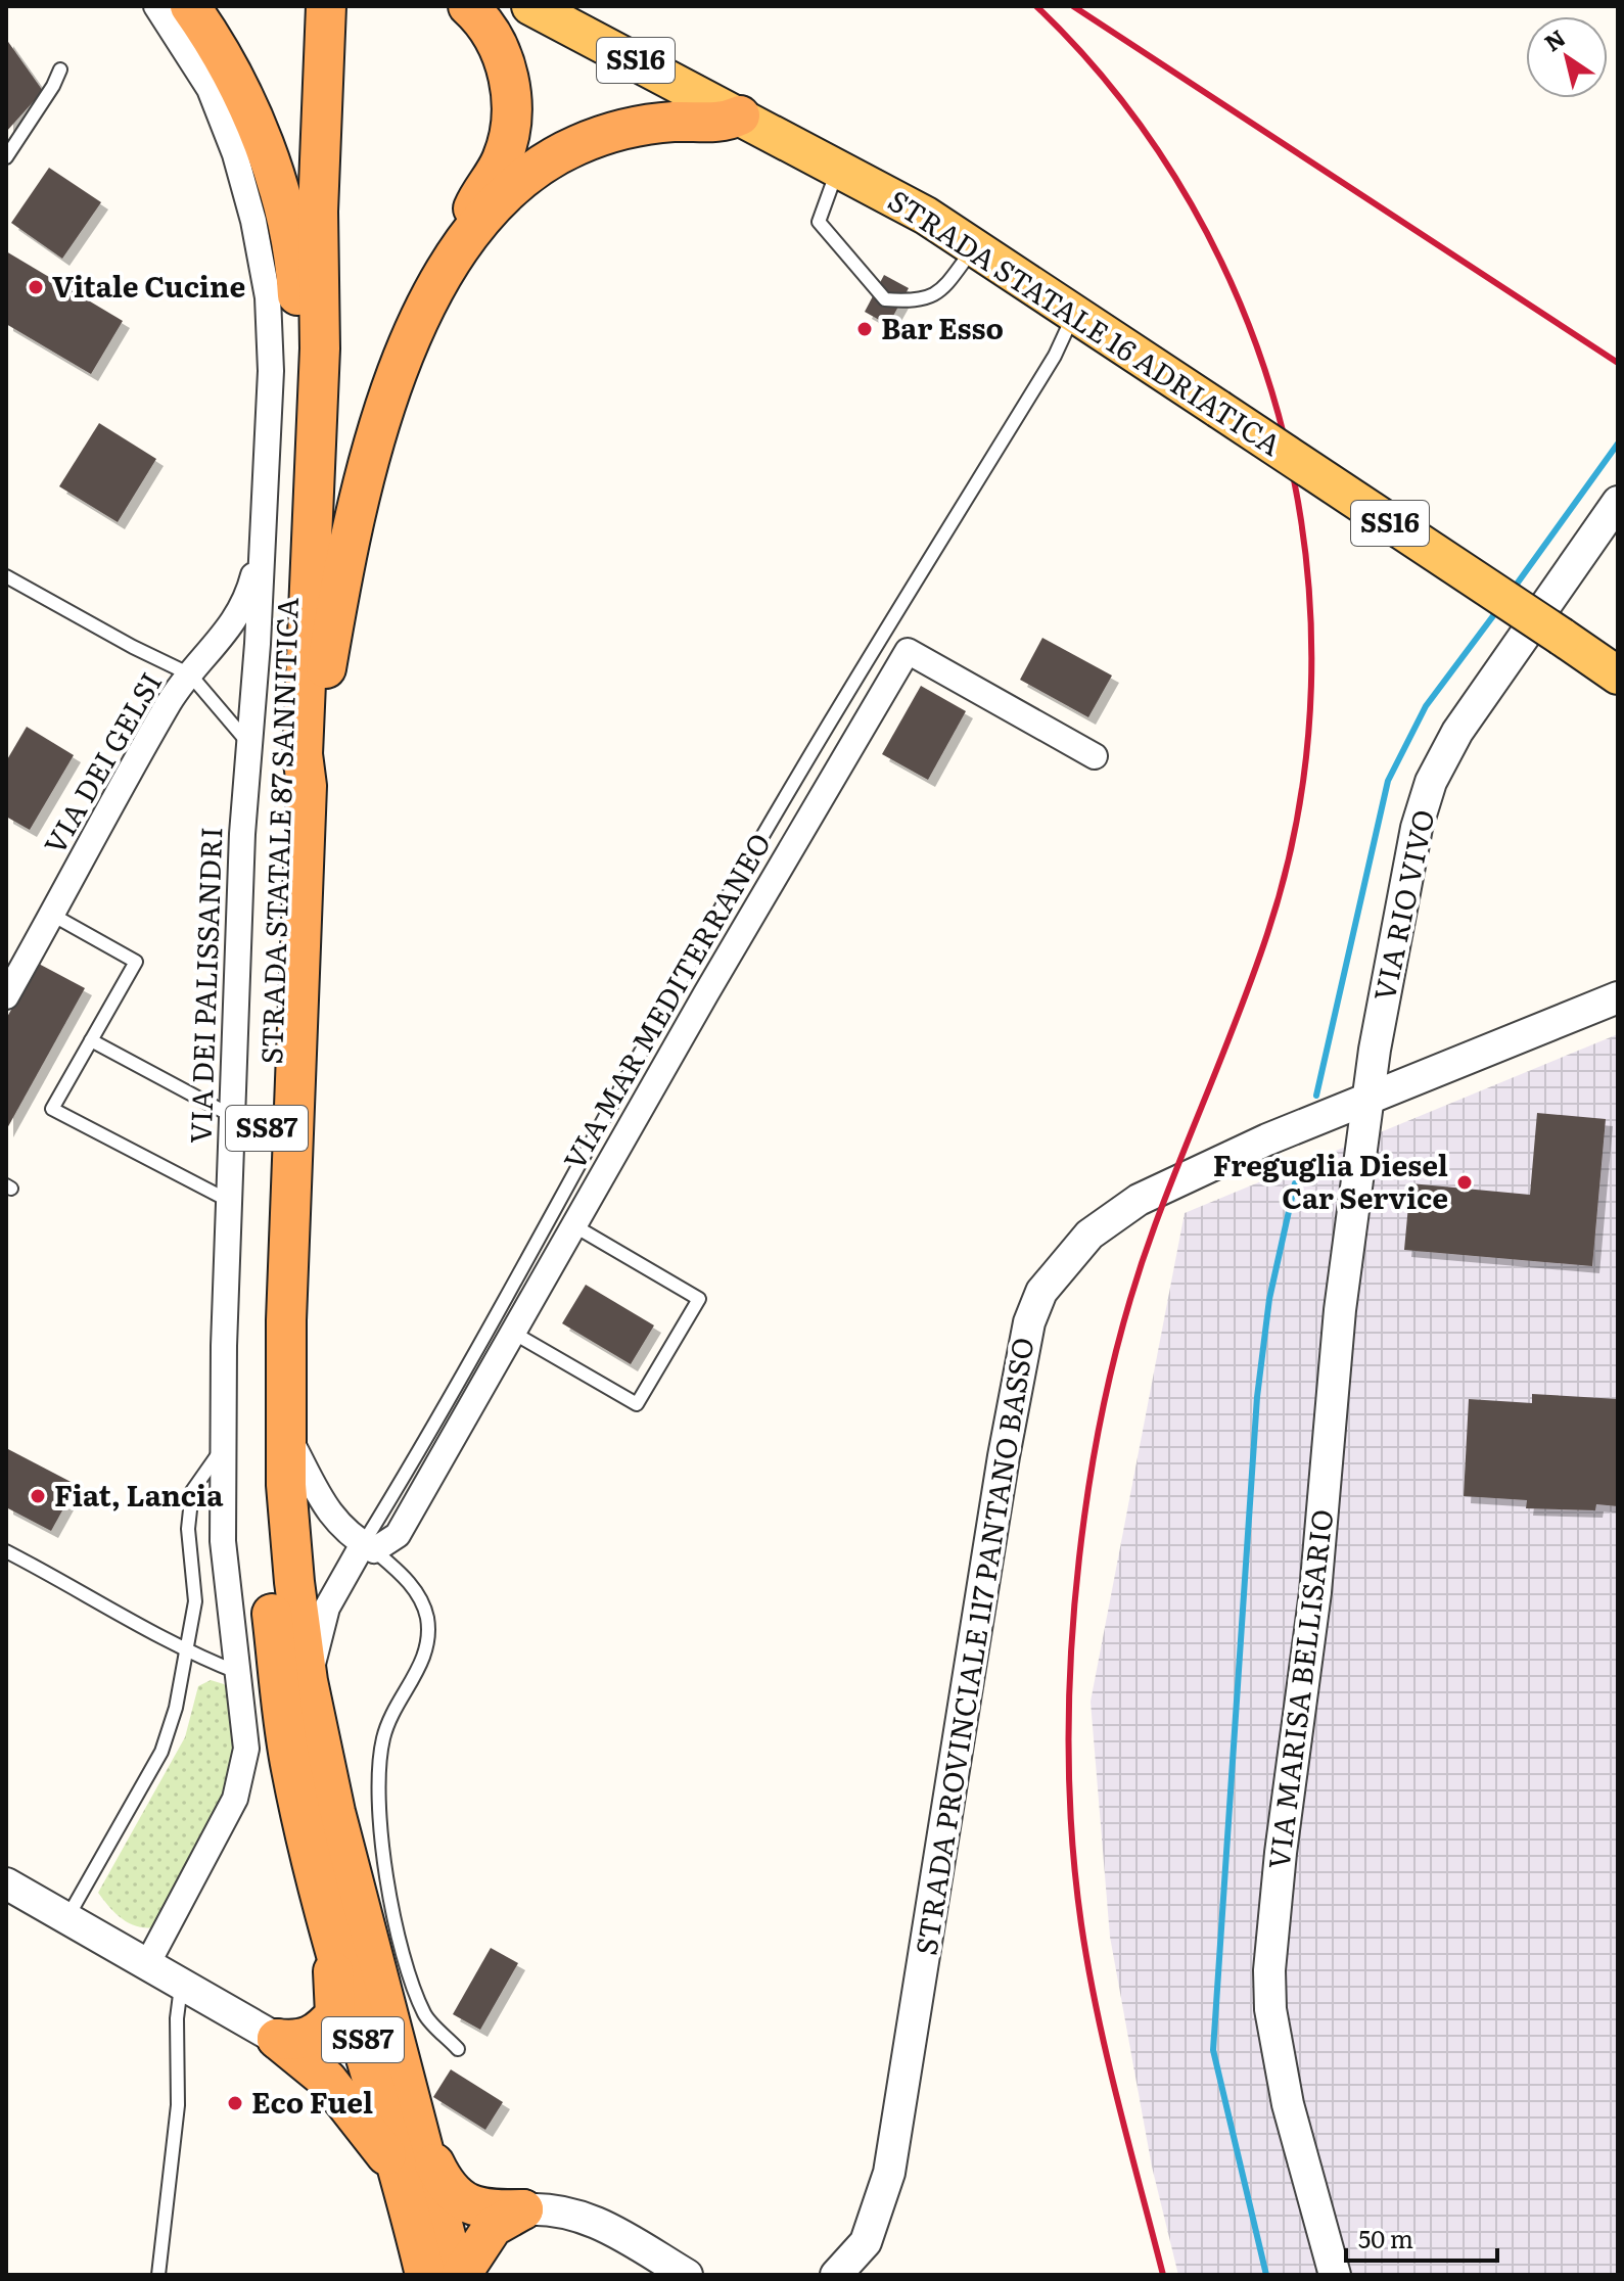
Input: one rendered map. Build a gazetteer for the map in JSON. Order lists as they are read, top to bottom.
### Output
{
  "streets": {
    "highway": ["STRADA STATALE 87 SANNITICA", "SS87"],
    "main road": ["SS16", "STRADA STATALE 16 ADRIATICA"],
    "street": [
      "VIA DEI GELSI",
      "VIA RIO VIVO",
      "VIA DEI PALISSANDRI",
      "VIA MAR MEDITERRANEO",
      "STRADA PROVINCIALE 117 PANTANO BASSO",
      "VIA MARISA BELLISARIO"
    ]
  },
  "crossings": [
    ["VIA DEI GELSI", "VIA DEI PALISSANDRI"],
    ["STRADA STATALE 87 SANNITICA", "VIA MAR MEDITERRANEO"],
    ["STRADA STATALE 87 SANNITICA", "SS87"],
    ["VIA RIO VIVO", "STRADA PROVINCIALE 117 PANTANO BASSO"],
    ["VIA RIO VIVO", "VIA MARISA BELLISARIO"],
    ["STRADA PROVINCIALE 117 PANTANO BASSO", "VIA MARISA BELLISARIO"]
  ],
  "places": [
    "Vitale Cucine",
    "Bar Esso",
    "Freguglia Diesel Car Service",
    "Fiat, Lancia",
    "Eco Fuel"
  ],
  "scale_bar": "50 m",
  "north": "top left"
}
